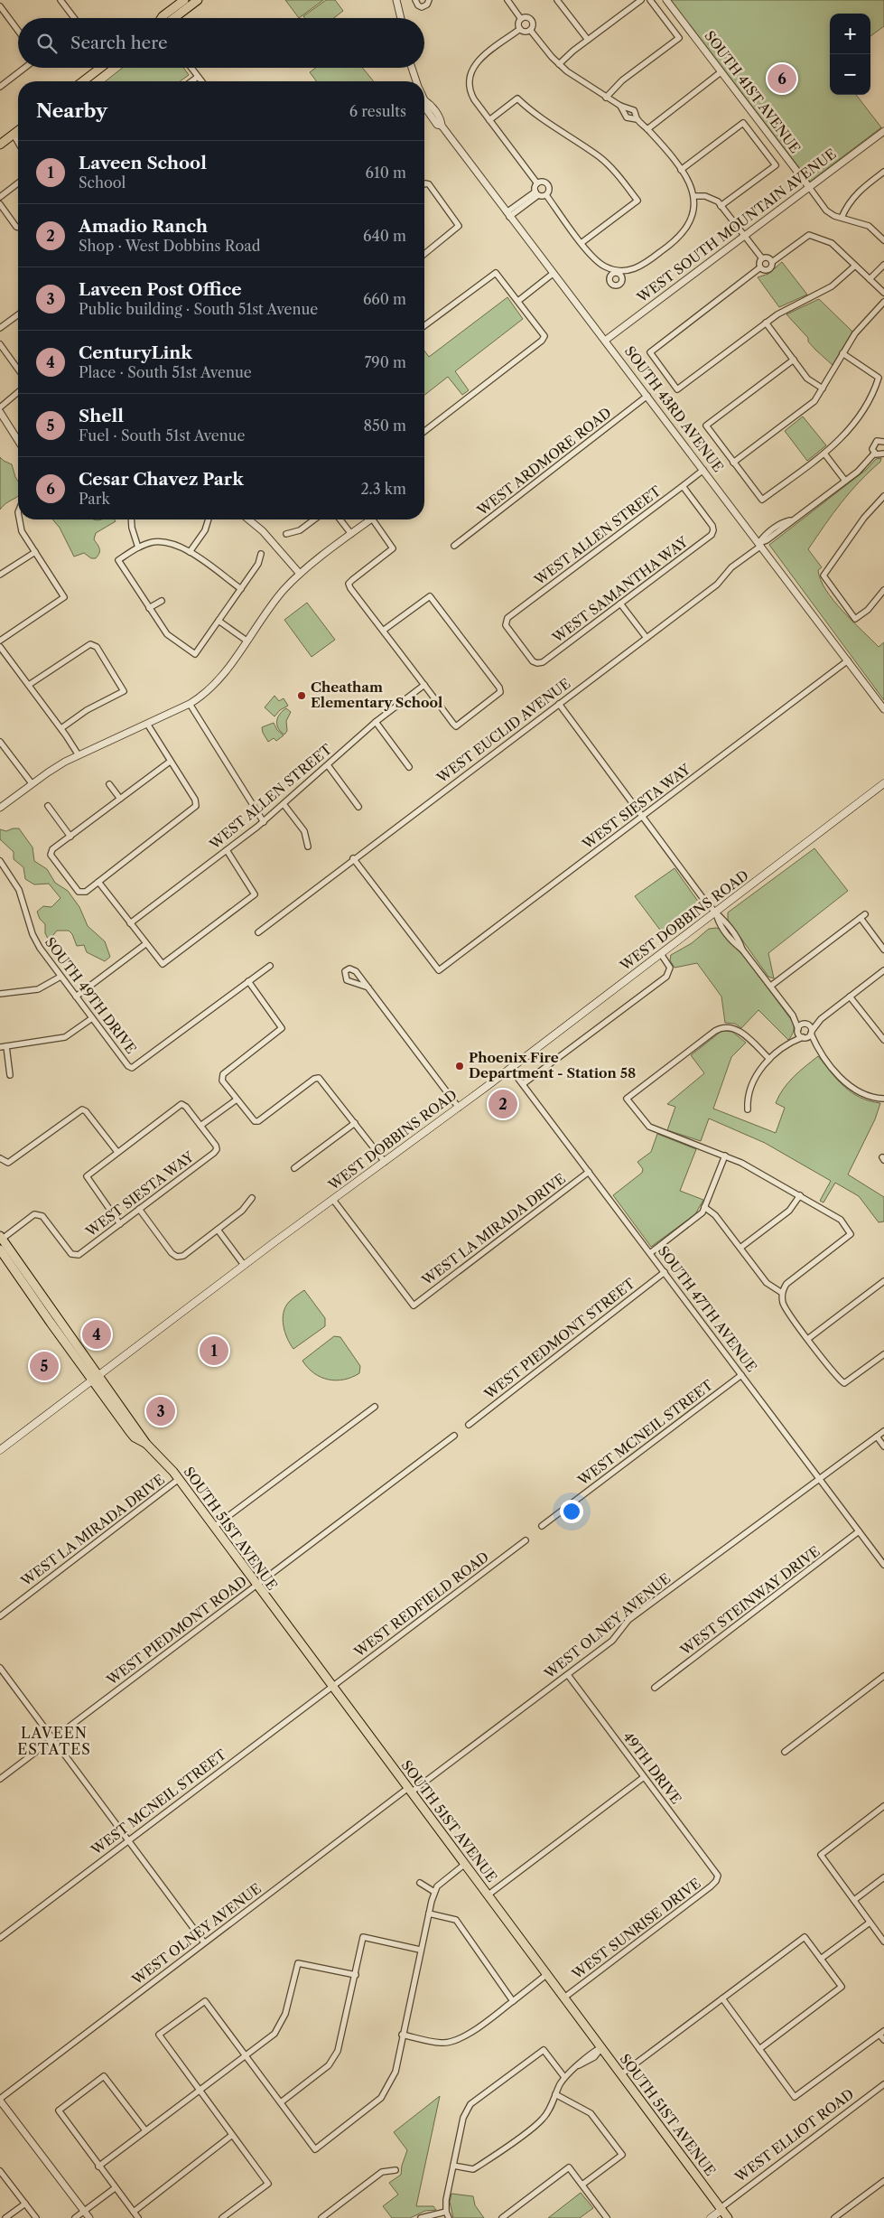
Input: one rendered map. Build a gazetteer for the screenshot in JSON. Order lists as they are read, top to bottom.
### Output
{
  "streets": {
    "main road": ["WEST DOBBINS ROAD", "SOUTH 51ST AVENUE", "WEST ELLIOT ROAD"],
    "street": [
      "SOUTH 41ST AVENUE",
      "WEST SOUTH MOUNTAIN AVENUE",
      "SOUTH 43RD AVENUE",
      "WEST ARDMORE ROAD",
      "WEST ALLEN STREET",
      "WEST SAMANTHA WAY",
      "WEST EUCLID AVENUE",
      "WEST SIESTA WAY",
      "SOUTH 49TH DRIVE",
      "WEST LA MIRADA DRIVE",
      "SOUTH 47TH AVENUE",
      "WEST PIEDMONT STREET",
      "WEST MCNEIL STREET",
      "WEST STEINWAY DRIVE",
      "WEST REDFIELD ROAD",
      "WEST OLNEY AVENUE",
      "WEST PIEDMONT ROAD",
      "49TH DRIVE",
      "WEST SUNRISE DRIVE"
    ]
  },
  "crossings": [
    ["SOUTH 41ST AVENUE", "WEST SOUTH MOUNTAIN AVENUE"],
    ["WEST SOUTH MOUNTAIN AVENUE", "SOUTH 43RD AVENUE"],
    ["SOUTH 43RD AVENUE", "WEST ARDMORE ROAD"],
    ["SOUTH 43RD AVENUE", "WEST ALLEN STREET"],
    ["SOUTH 43RD AVENUE", "WEST EUCLID AVENUE"],
    ["SOUTH 43RD AVENUE", "WEST SIESTA WAY"],
    ["WEST ALLEN STREET", "WEST SAMANTHA WAY"],
    ["WEST EUCLID AVENUE", "WEST SIESTA WAY"],
    ["WEST SIESTA WAY", "SOUTH 51ST AVENUE"],
    ["WEST DOBBINS ROAD", "WEST LA MIRADA DRIVE"],
    ["WEST DOBBINS ROAD", "SOUTH 47TH AVENUE"],
    ["WEST DOBBINS ROAD", "SOUTH 51ST AVENUE"],
    ["WEST LA MIRADA DRIVE", "SOUTH 47TH AVENUE"],
    ["WEST LA MIRADA DRIVE", "SOUTH 51ST AVENUE"],
    ["SOUTH 47TH AVENUE", "WEST PIEDMONT STREET"],
    ["SOUTH 47TH AVENUE", "WEST MCNEIL STREET"],
    ["SOUTH 47TH AVENUE", "WEST STEINWAY DRIVE"],
    ["SOUTH 47TH AVENUE", "WEST OLNEY AVENUE"],
    ["WEST MCNEIL STREET", "SOUTH 51ST AVENUE"],
    ["WEST MCNEIL STREET", "WEST REDFIELD ROAD"],
    ["SOUTH 51ST AVENUE", "WEST REDFIELD ROAD"],
    ["SOUTH 51ST AVENUE", "WEST OLNEY AVENUE"],
    ["SOUTH 51ST AVENUE", "WEST PIEDMONT ROAD"],
    ["SOUTH 51ST AVENUE", "WEST SUNRISE DRIVE"],
    ["SOUTH 51ST AVENUE", "WEST ELLIOT ROAD"],
    ["WEST OLNEY AVENUE", "49TH DRIVE"],
    ["49TH DRIVE", "WEST SUNRISE DRIVE"]
  ],
  "districts": ["LAVEEN ESTATES"],
  "places": ["Cheatham Elementary School", "Phoenix Fire Department - Station 58"],
  "page": {
    "map_buttons": ["+", "−"],
    "search": "Search here",
    "pins": [
      "6",
      "2",
      "4",
      "1",
      "5",
      "3"
    ],
    "heading": ["Nearby", "6 results"],
    "list": [
      {
        "mark": "1",
        "name": "Laveen School",
        "note": "School",
        "value": "610 m"
      },
      {
        "mark": "2",
        "name": "Amadio Ranch",
        "note": "Shop · West Dobbins Road",
        "value": "640 m"
      },
      {
        "mark": "3",
        "name": "Laveen Post Office",
        "note": "Public building · South 51st Avenue",
        "value": "660 m"
      },
      {
        "mark": "4",
        "name": "CenturyLink",
        "note": "Place · South 51st Avenue",
        "value": "790 m"
      },
      {
        "mark": "5",
        "name": "Shell",
        "note": "Fuel · South 51st Avenue",
        "value": "850 m"
      },
      {
        "mark": "6",
        "name": "Cesar Chavez Park",
        "note": "Park",
        "value": "2.3 km"
      }
    ]
  }
}
